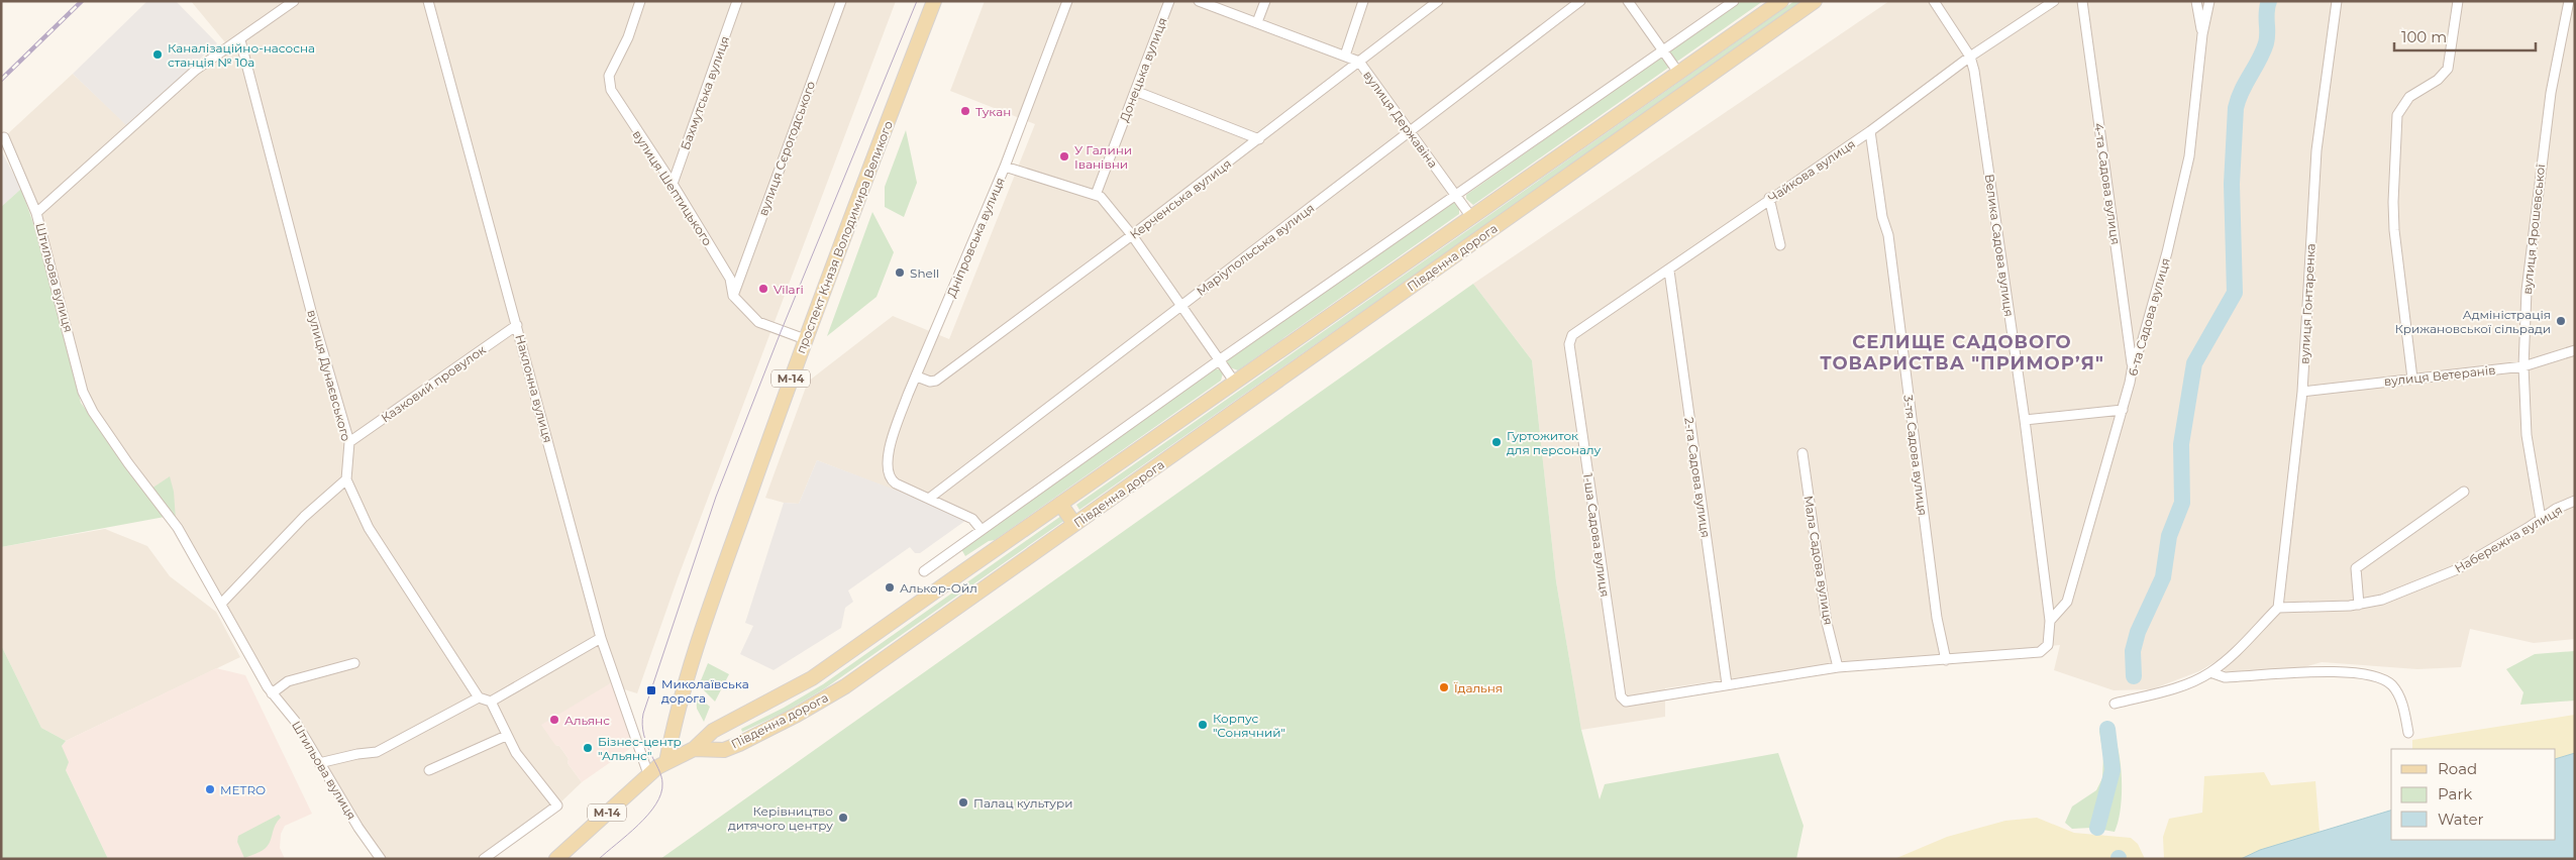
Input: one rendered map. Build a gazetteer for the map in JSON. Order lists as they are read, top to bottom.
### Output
{
  "streets": {
    "main road": ["проспект Князя Володимира Великого", "Південна дорога", "М-14"],
    "street": [
      "Донецька вулиця",
      "Бахмутська вулиця",
      "вулиця Державіна",
      "вулиця Сєрогодського",
      "Чайкова вулиця",
      "4-та Садова вулиця",
      "вулиця Шептицького",
      "Керченська вулиця",
      "вулиця Ярошевської",
      "Дніпровська вулиця",
      "Велика Садова вулиця",
      "Маріупольська вулиця",
      "Штильова вулиця",
      "вулиця Гонтаренка",
      "6-та Садова вулиця",
      "вулиця Дунаєвського",
      "вулиця Ветеранів",
      "Казковий провулок",
      "Наклонна вулиця",
      "3-тя Садова вулиця",
      "2-га Садова вулиця",
      "1-ша Садова вулиця",
      "Набережна вулиця",
      "Мала Садова вулиця"
    ]
  },
  "crossings": [
    ["Бахмутська вулиця", "вулиця Шептицького"],
    ["вулиця Державіна", "Керченська вулиця"],
    ["вулиця Державіна", "Маріупольська вулиця"],
    ["вулиця Державіна", "Південна дорога"],
    ["вулиця Сєрогодського", "вулиця Шептицького"],
    ["Чайкова вулиця", "Велика Садова вулиця"],
    ["Чайкова вулиця", "3-тя Садова вулиця"],
    ["Чайкова вулиця", "2-га Садова вулиця"],
    ["Чайкова вулиця", "1-ша Садова вулиця"],
    ["4-та Садова вулиця", "6-та Садова вулиця"],
    ["вулиця Шептицького", "проспект Князя Володимира Великого"],
    ["Керченська вулиця", "Дніпровська вулиця"],
    ["вулиця Ярошевської", "вулиця Ветеранів"],
    ["вулиця Ярошевської", "Набережна вулиця"],
    ["проспект Князя Володимира Великого", "М-14"],
    ["Дніпровська вулиця", "Маріупольська вулиця"],
    ["Велика Садова вулиця", "6-та Садова вулиця"],
    ["Велика Садова вулиця", "3-тя Садова вулиця"],
    ["Південна дорога", "М-14"],
    ["Штильова вулиця", "вулиця Дунаєвського"],
    ["вулиця Гонтаренка", "вулиця Ветеранів"],
    ["вулиця Гонтаренка", "Набережна вулиця"],
    ["вулиця Дунаєвського", "Казковий провулок"],
    ["М-14", "Наклонна вулиця"],
    ["Казковий провулок", "Наклонна вулиця"],
    ["2-га Садова вулиця", "1-ша Садова вулиця"]
  ],
  "districts": ["СЕЛИЩЕ САДОВОГО ТОВАРИСТВА \"ПРИМОР’Я\""],
  "places": {
    "other": [
      "Каналізаційно-насосна станція № 10а",
      "Тукан",
      "У Галини Іванівни",
      "Shell",
      "Vilari",
      "Адміністрація Крижановської сільради",
      "Гуртожиток для персоналу",
      "Алькор-Ойл",
      "Їдальня",
      "Альянс",
      "Корпус \"Сонячний\"",
      "Бізнес-центр \"Альянс\"",
      "METRO",
      "Палац культури",
      "Керівництво дитячого центру"
    ],
    "transit": ["Миколаївська дорога"]
  },
  "legend": ["Road", "Park", "Water"],
  "scale_bar": "100 m"
}
